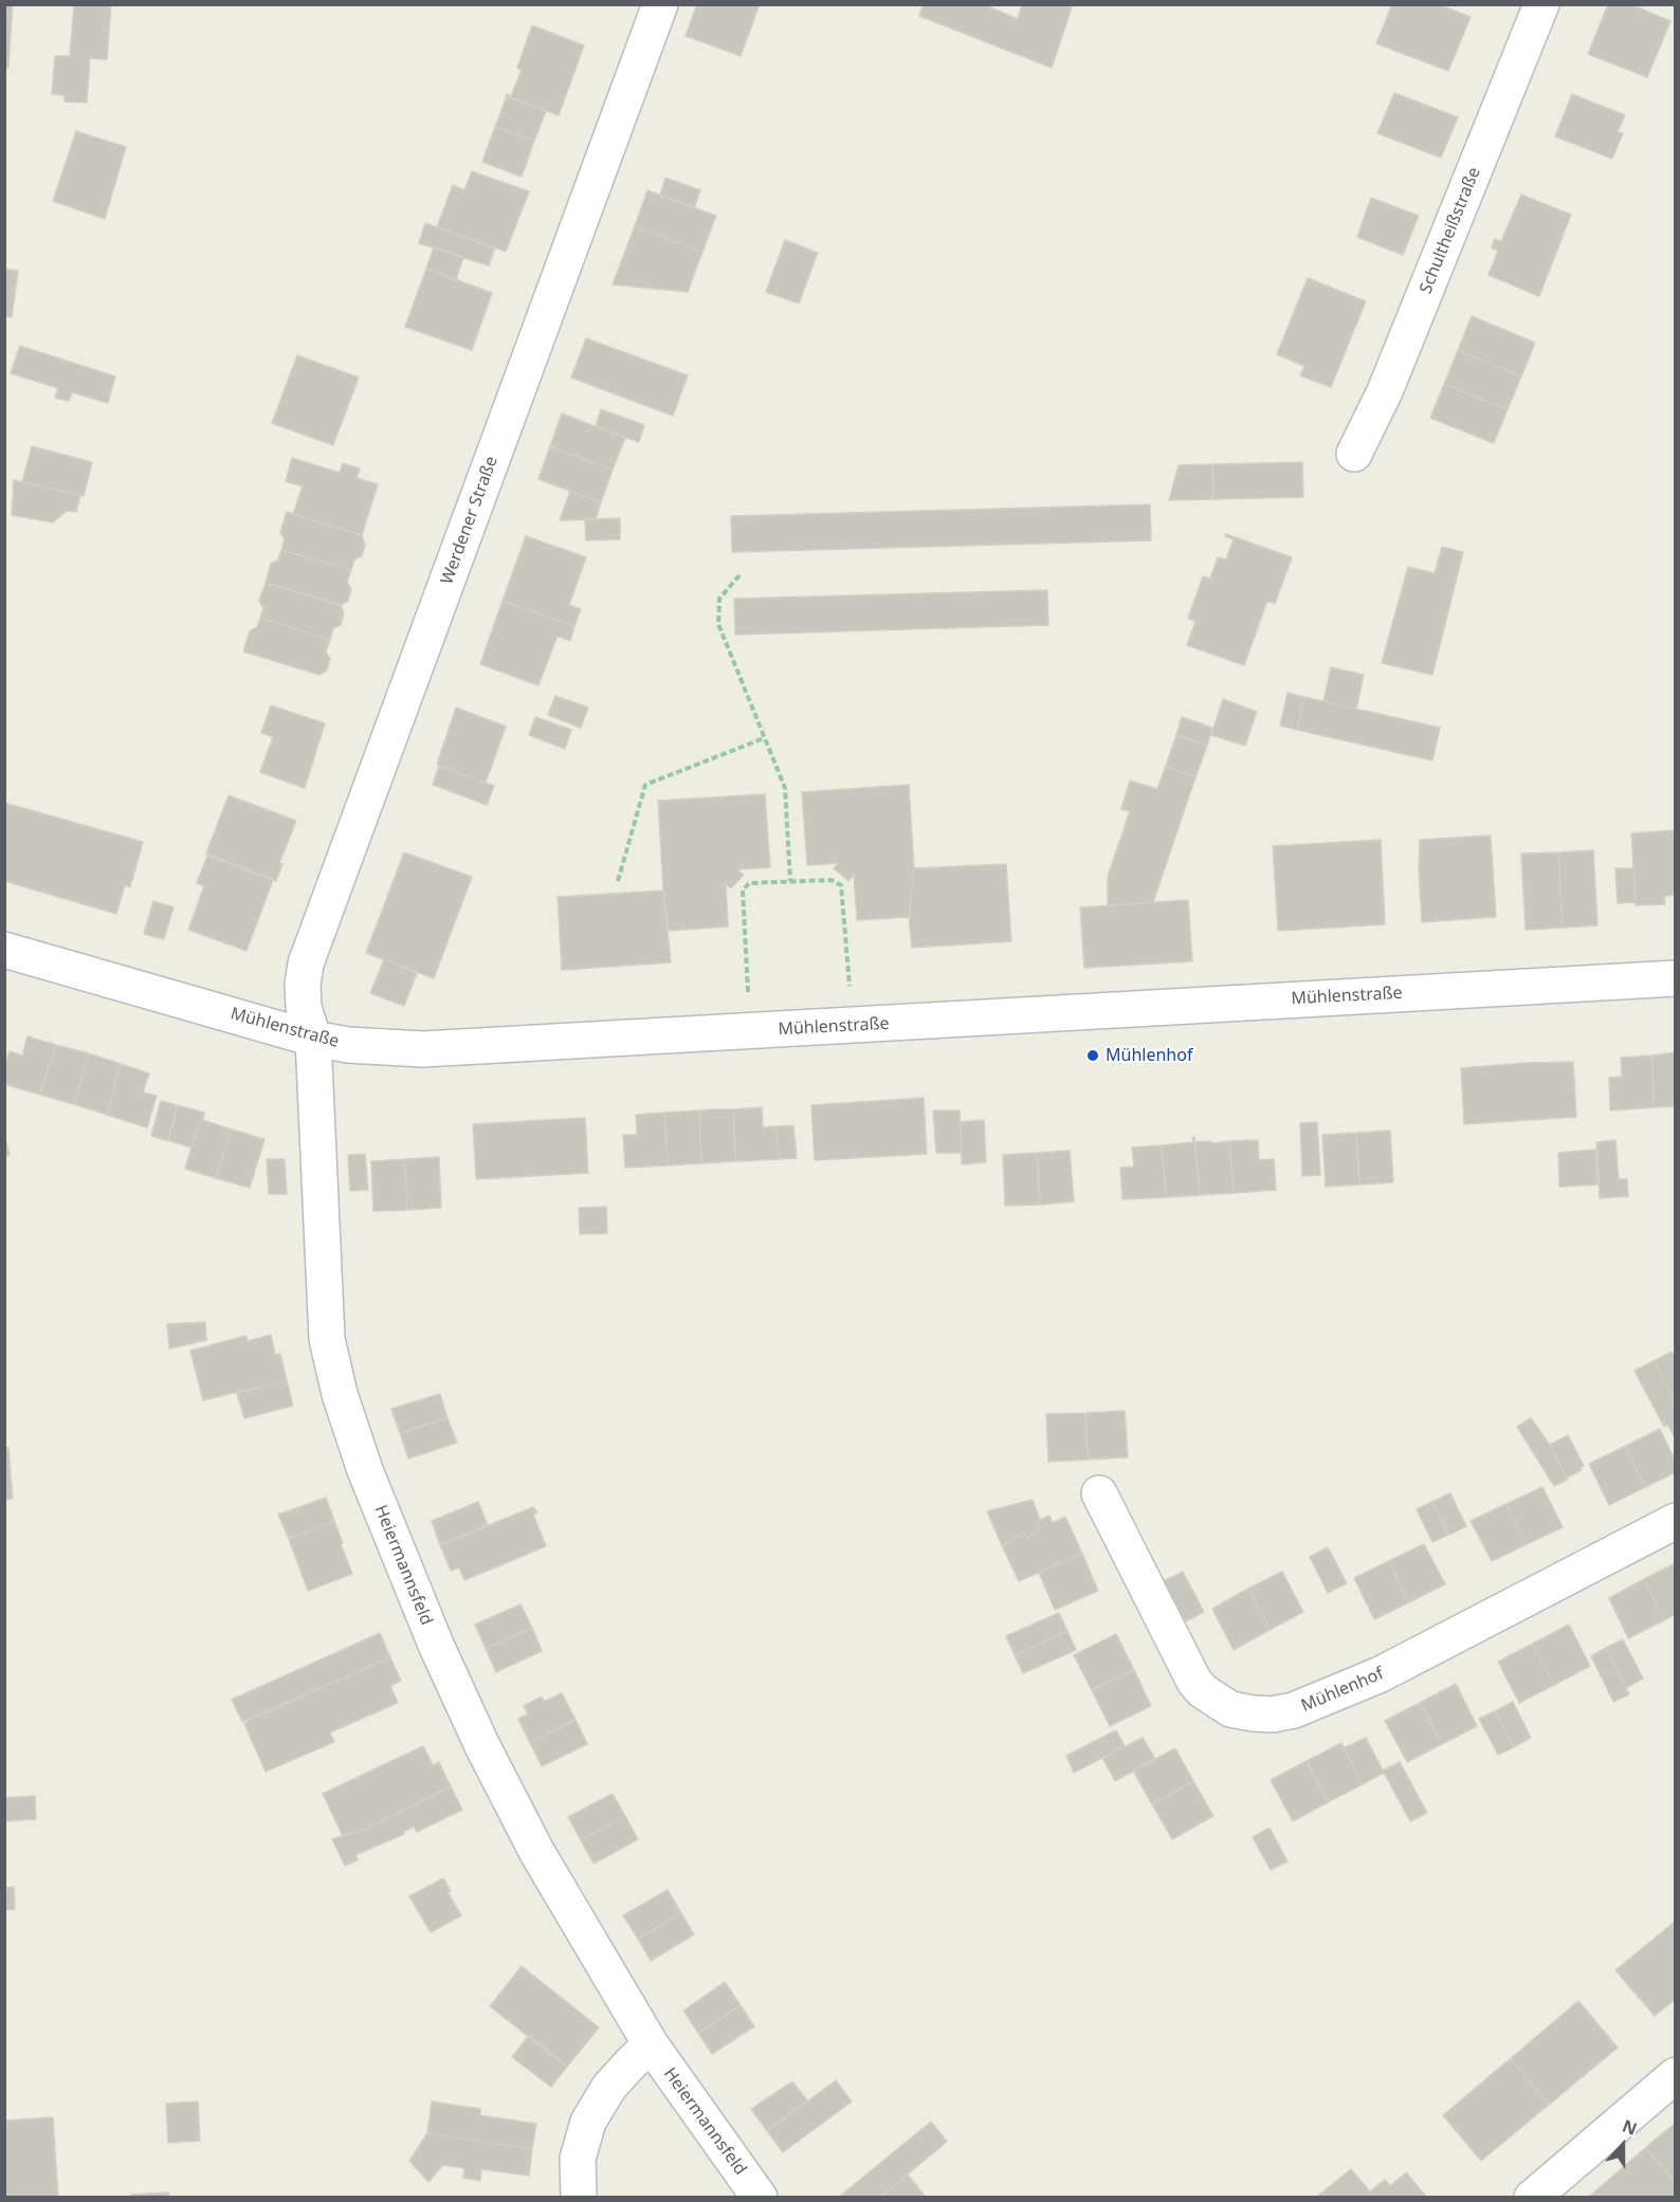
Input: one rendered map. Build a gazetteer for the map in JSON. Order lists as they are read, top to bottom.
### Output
{
  "streets": {
    "street": [
      "Schultheißstraße",
      "Werdener Straße",
      "Mühlenstraße",
      "Heiermannsfeld",
      "Mühlenhof"
    ]
  },
  "crossings": [
    ["Werdener Straße", "Mühlenstraße"],
    ["Werdener Straße", "Heiermannsfeld"],
    ["Mühlenstraße", "Heiermannsfeld"]
  ],
  "places": ["Mühlenhof"],
  "north": "top"
}
